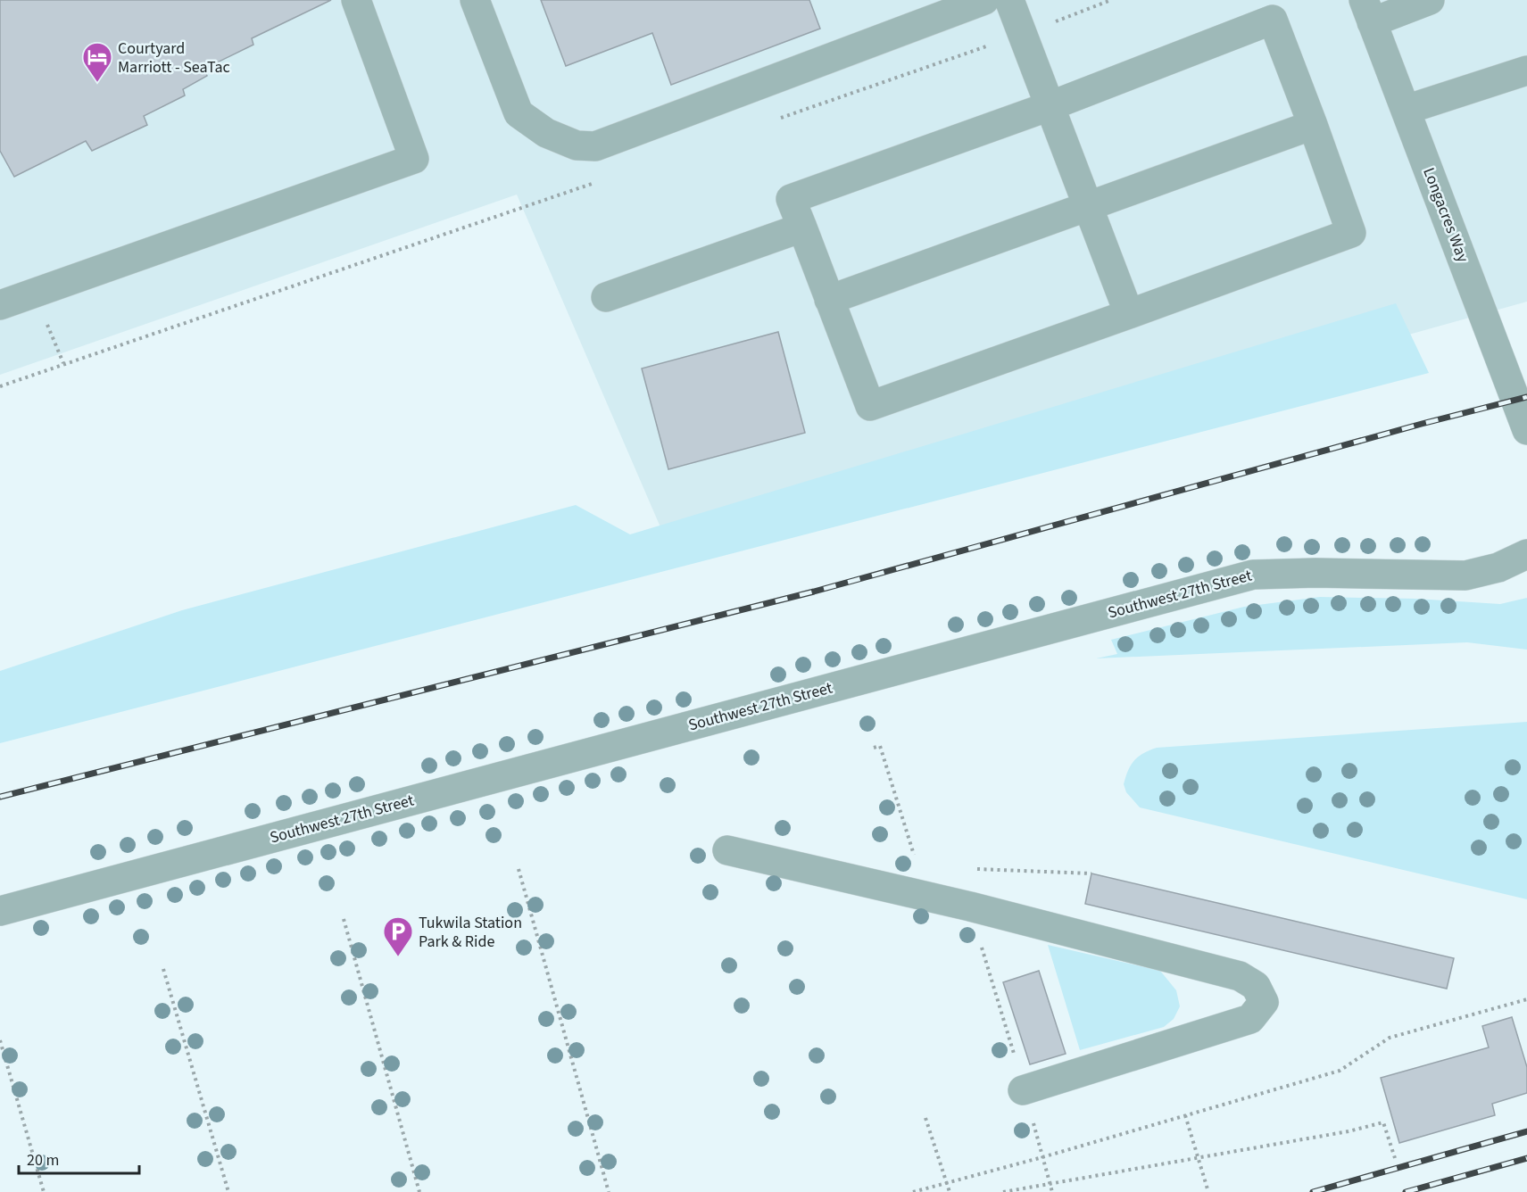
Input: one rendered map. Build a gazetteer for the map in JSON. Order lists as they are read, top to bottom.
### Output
{
  "streets": {
    "street": ["Longacres Way", "Southwest 27th Street"]
  },
  "places": {
    "hotel": ["Courtyard Marriott - SeaTac"],
    "parking": ["Tukwila Station Park & Ride"]
  },
  "scale_bar": "20 m"
}
